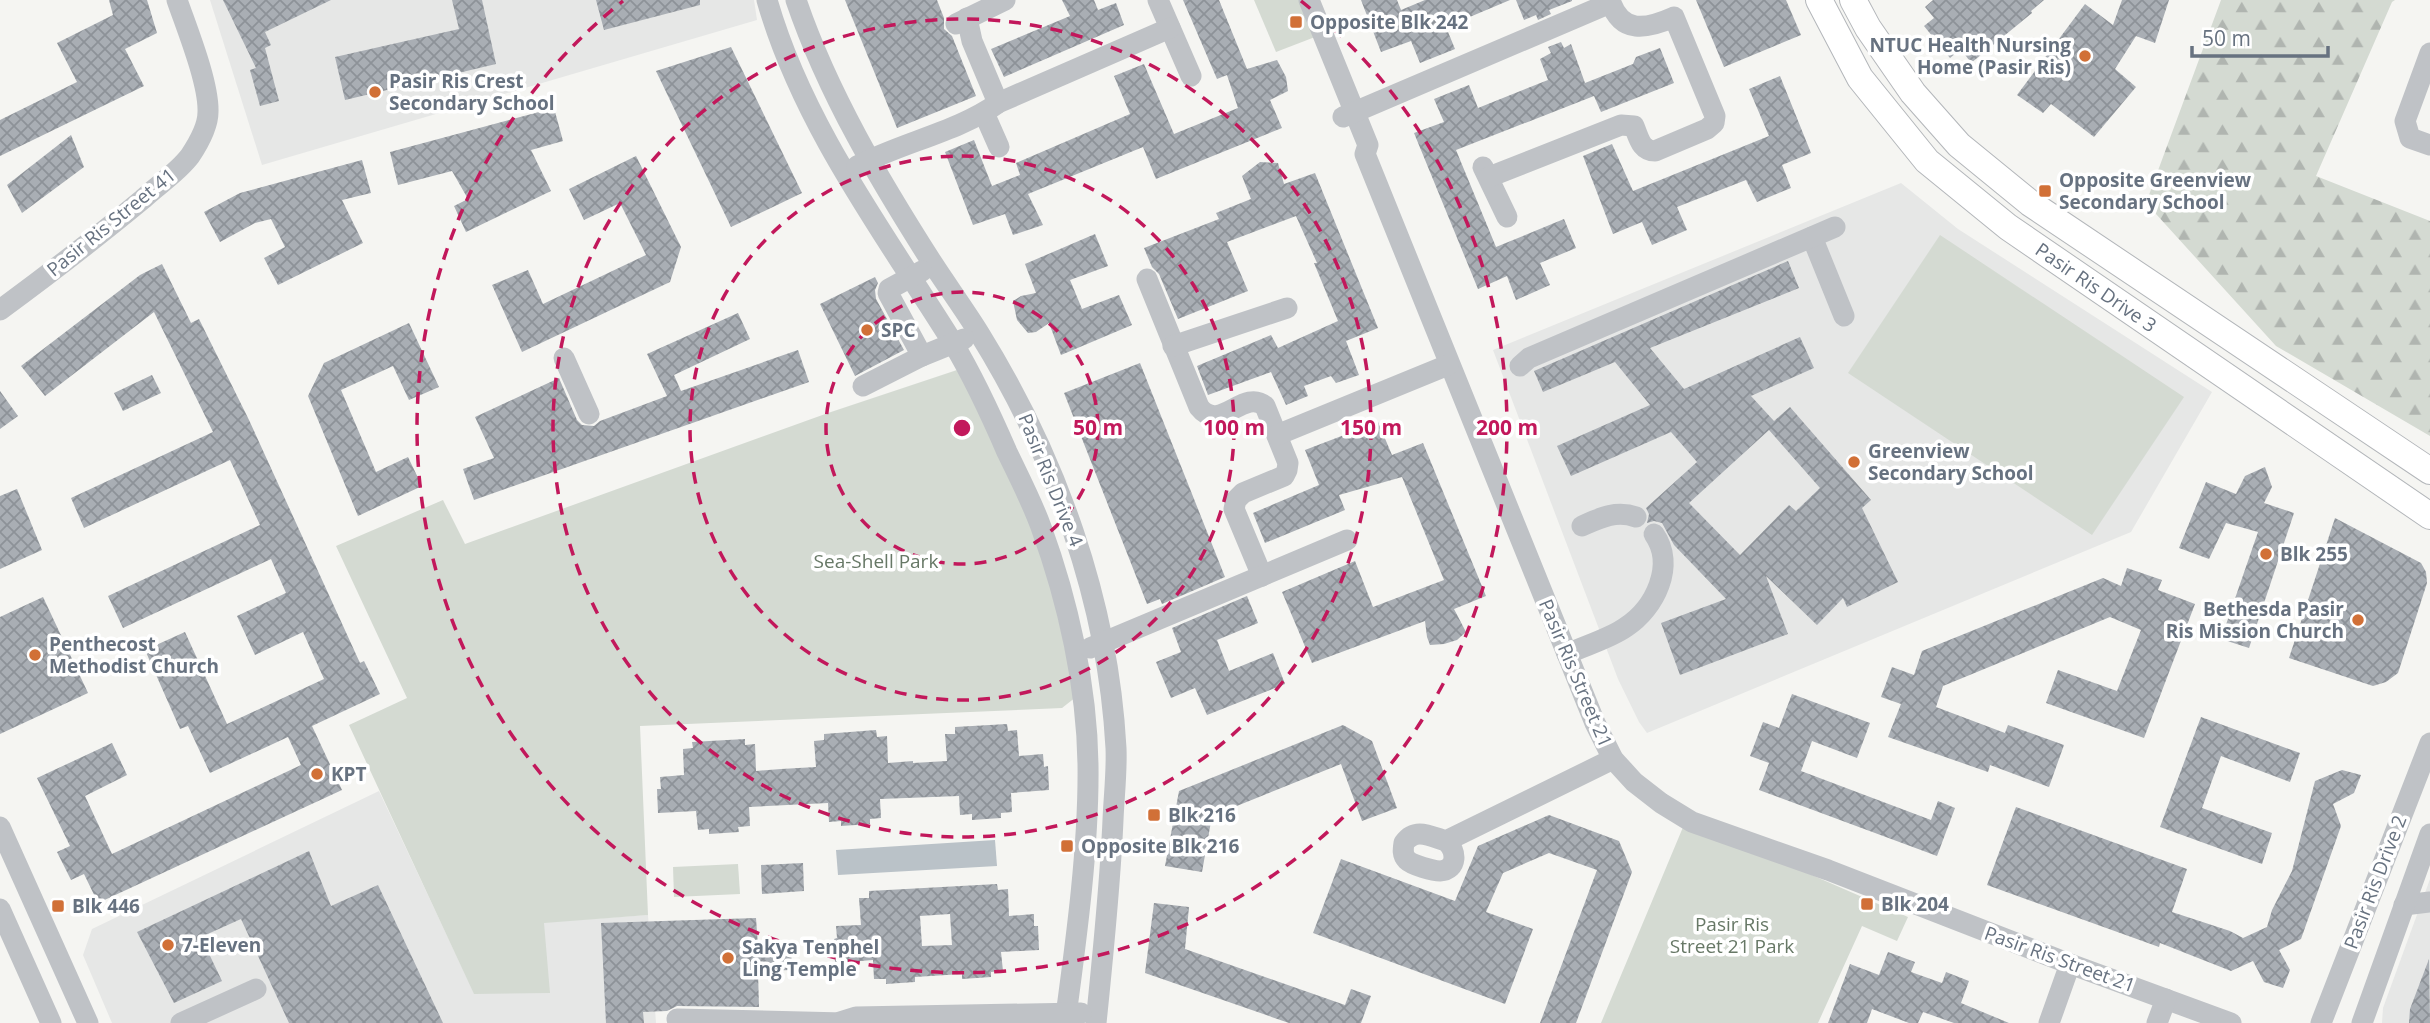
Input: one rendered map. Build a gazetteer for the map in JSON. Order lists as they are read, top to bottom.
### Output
{
  "streets": {
    "main road": ["Pasir Ris Drive 3"],
    "street": [
      "Pasir Ris Street 41",
      "Pasir Ris Drive 4",
      "Pasir Ris Street 21",
      "Pasir Ris Drive 2"
    ]
  },
  "parks": ["Sea-Shell Park", "Pasir Ris Street 21 Park"],
  "places": {
    "transit": [
      "Opposite Blk 242",
      "Opposite Greenview Secondary School",
      "Blk 216",
      "Opposite Blk 216",
      "Blk 204",
      "Blk 446"
    ],
    "other": [
      "NTUC Health Nursing Home (Pasir Ris)",
      "Pasir Ris Crest Secondary School",
      "SPC",
      "Greenview Secondary School",
      "Blk 255",
      "Bethesda Pasir Ris Mission Church",
      "Penthecost Methodist Church",
      "KPT",
      "7-Eleven",
      "Sakya Tenphel Ling Temple"
    ]
  },
  "scale_bar": "50 m",
  "rings": [
    "50 m",
    "100 m",
    "150 m",
    "200 m"
  ]
}
